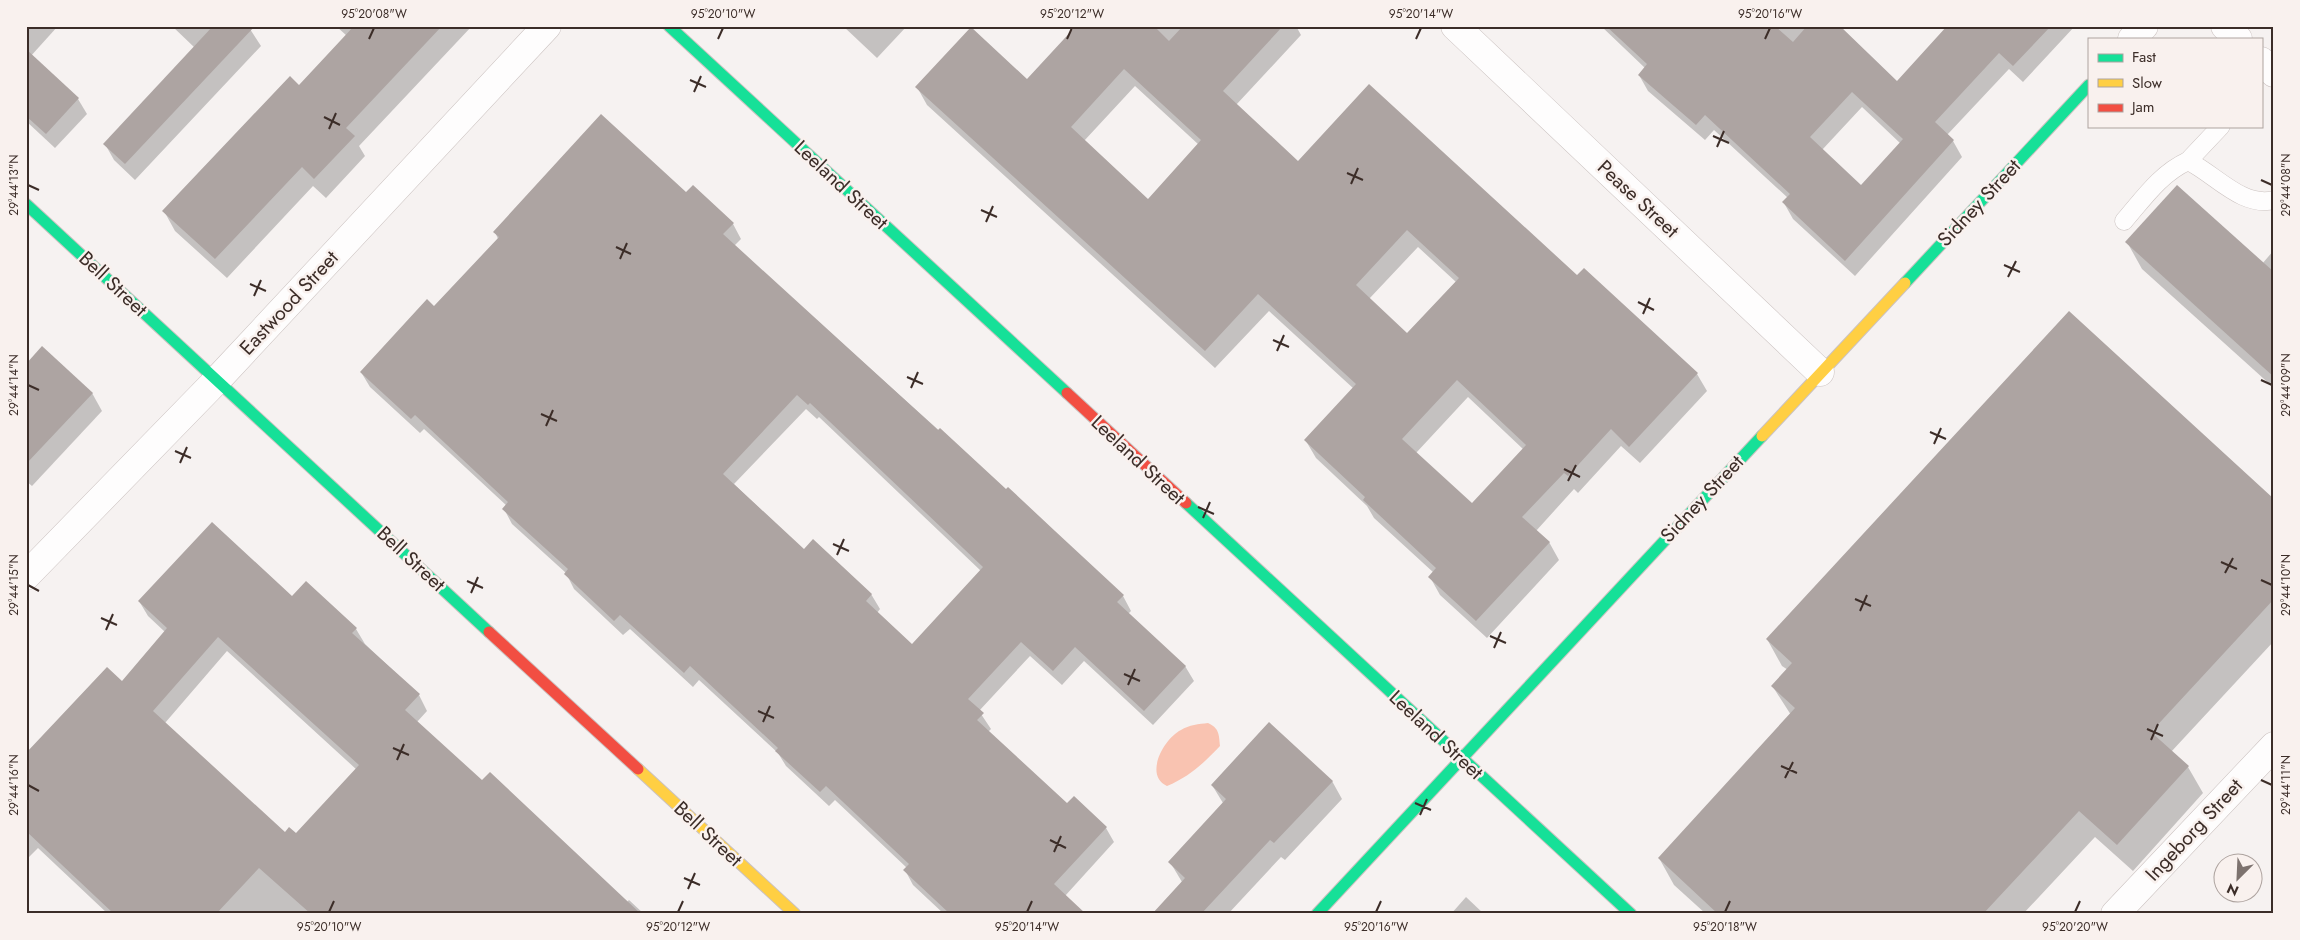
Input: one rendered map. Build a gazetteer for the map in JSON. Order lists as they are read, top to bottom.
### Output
{
  "streets": {
    "street": [
      "Leeland Street",
      "Pease Street",
      "Sidney Street",
      "Bell Street",
      "Eastwood Street",
      "Ingeborg Street"
    ]
  },
  "crossings": [
    ["Leeland Street", "Sidney Street"],
    ["Pease Street", "Sidney Street"],
    ["Bell Street", "Eastwood Street"]
  ],
  "legend": ["Fast", "Slow", "Jam"],
  "north": "bottom left",
  "coordinates": [
    "95°20'08\"W",
    "95°20'10\"W",
    "95°20'12\"W",
    "95°20'14\"W",
    "95°20'16\"W",
    "29°44'08\"N",
    "29°44'13\"N",
    "29°44'09\"N",
    "29°44'14\"N",
    "29°44'10\"N",
    "29°44'15\"N",
    "29°44'11\"N",
    "29°44'16\"N",
    "95°20'18\"W",
    "95°20'20\"W"
  ]
}
